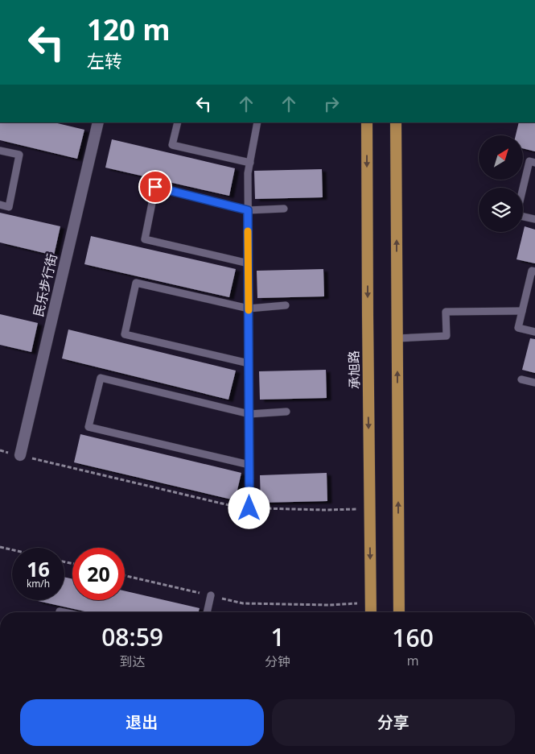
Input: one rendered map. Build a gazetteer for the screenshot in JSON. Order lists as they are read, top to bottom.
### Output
{
  "streets": {
    "main road": ["承旭路"],
    "street": ["民乐步行街"]
  },
  "north": "top right",
  "page": {
    "turn": ["120 m", "左转"],
    "speed": "16 km/h",
    "limit": "20",
    "eta": [
      "08:59",
      "到达",
      "1",
      "分钟",
      "160",
      "m"
    ],
    "buttons": ["退出", "分享"]
  }
}
